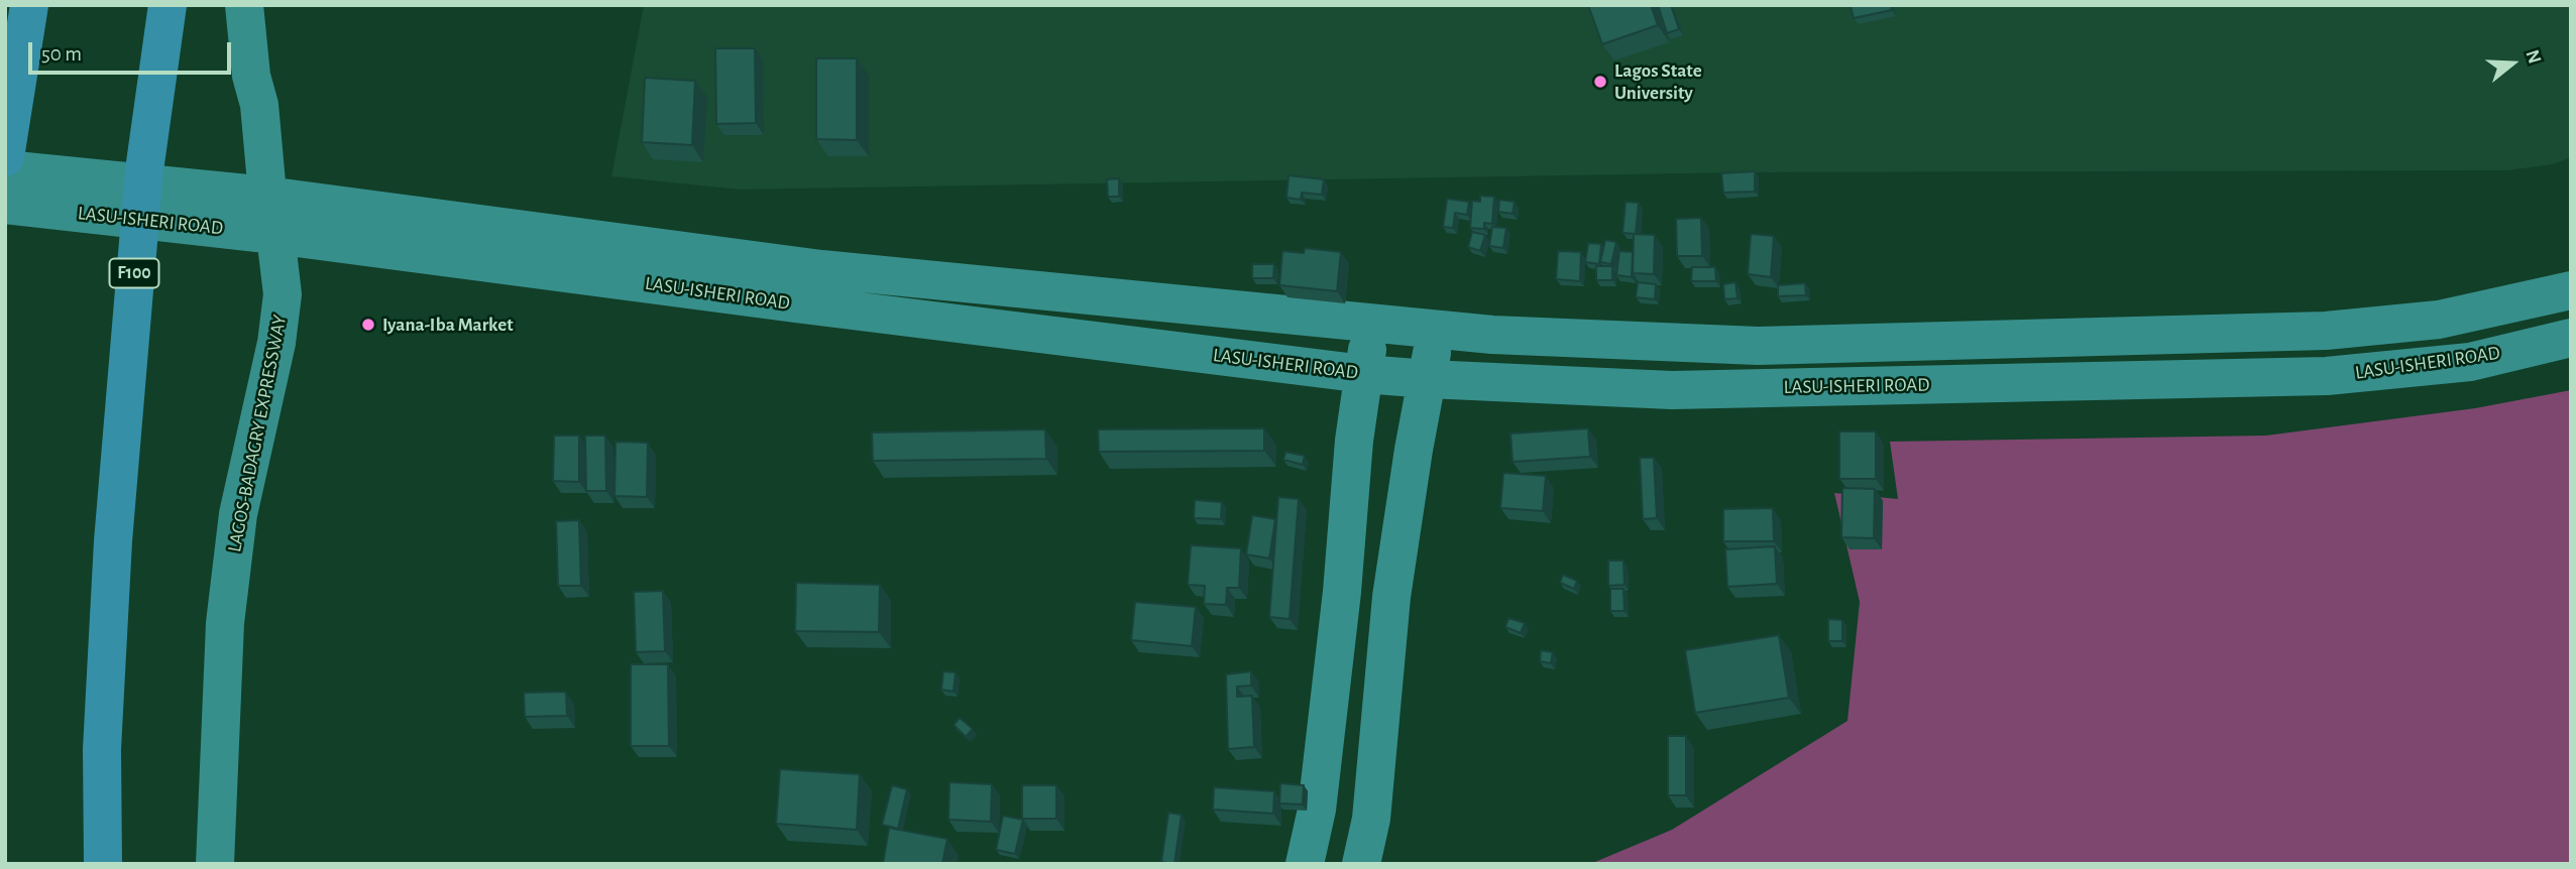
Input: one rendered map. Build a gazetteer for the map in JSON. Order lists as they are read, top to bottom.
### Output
{
  "streets": {
    "highway": ["F100"],
    "main road": ["LASU-ISHERI ROAD", "LAGOS-BADAGRY EXPRESSWAY"]
  },
  "crossings": [
    ["LASU-ISHERI ROAD", "LAGOS-BADAGRY EXPRESSWAY"]
  ],
  "places": ["Lagos State University", "Iyana-Iba Market"],
  "scale_bar": "50 m",
  "north": "right"
}
